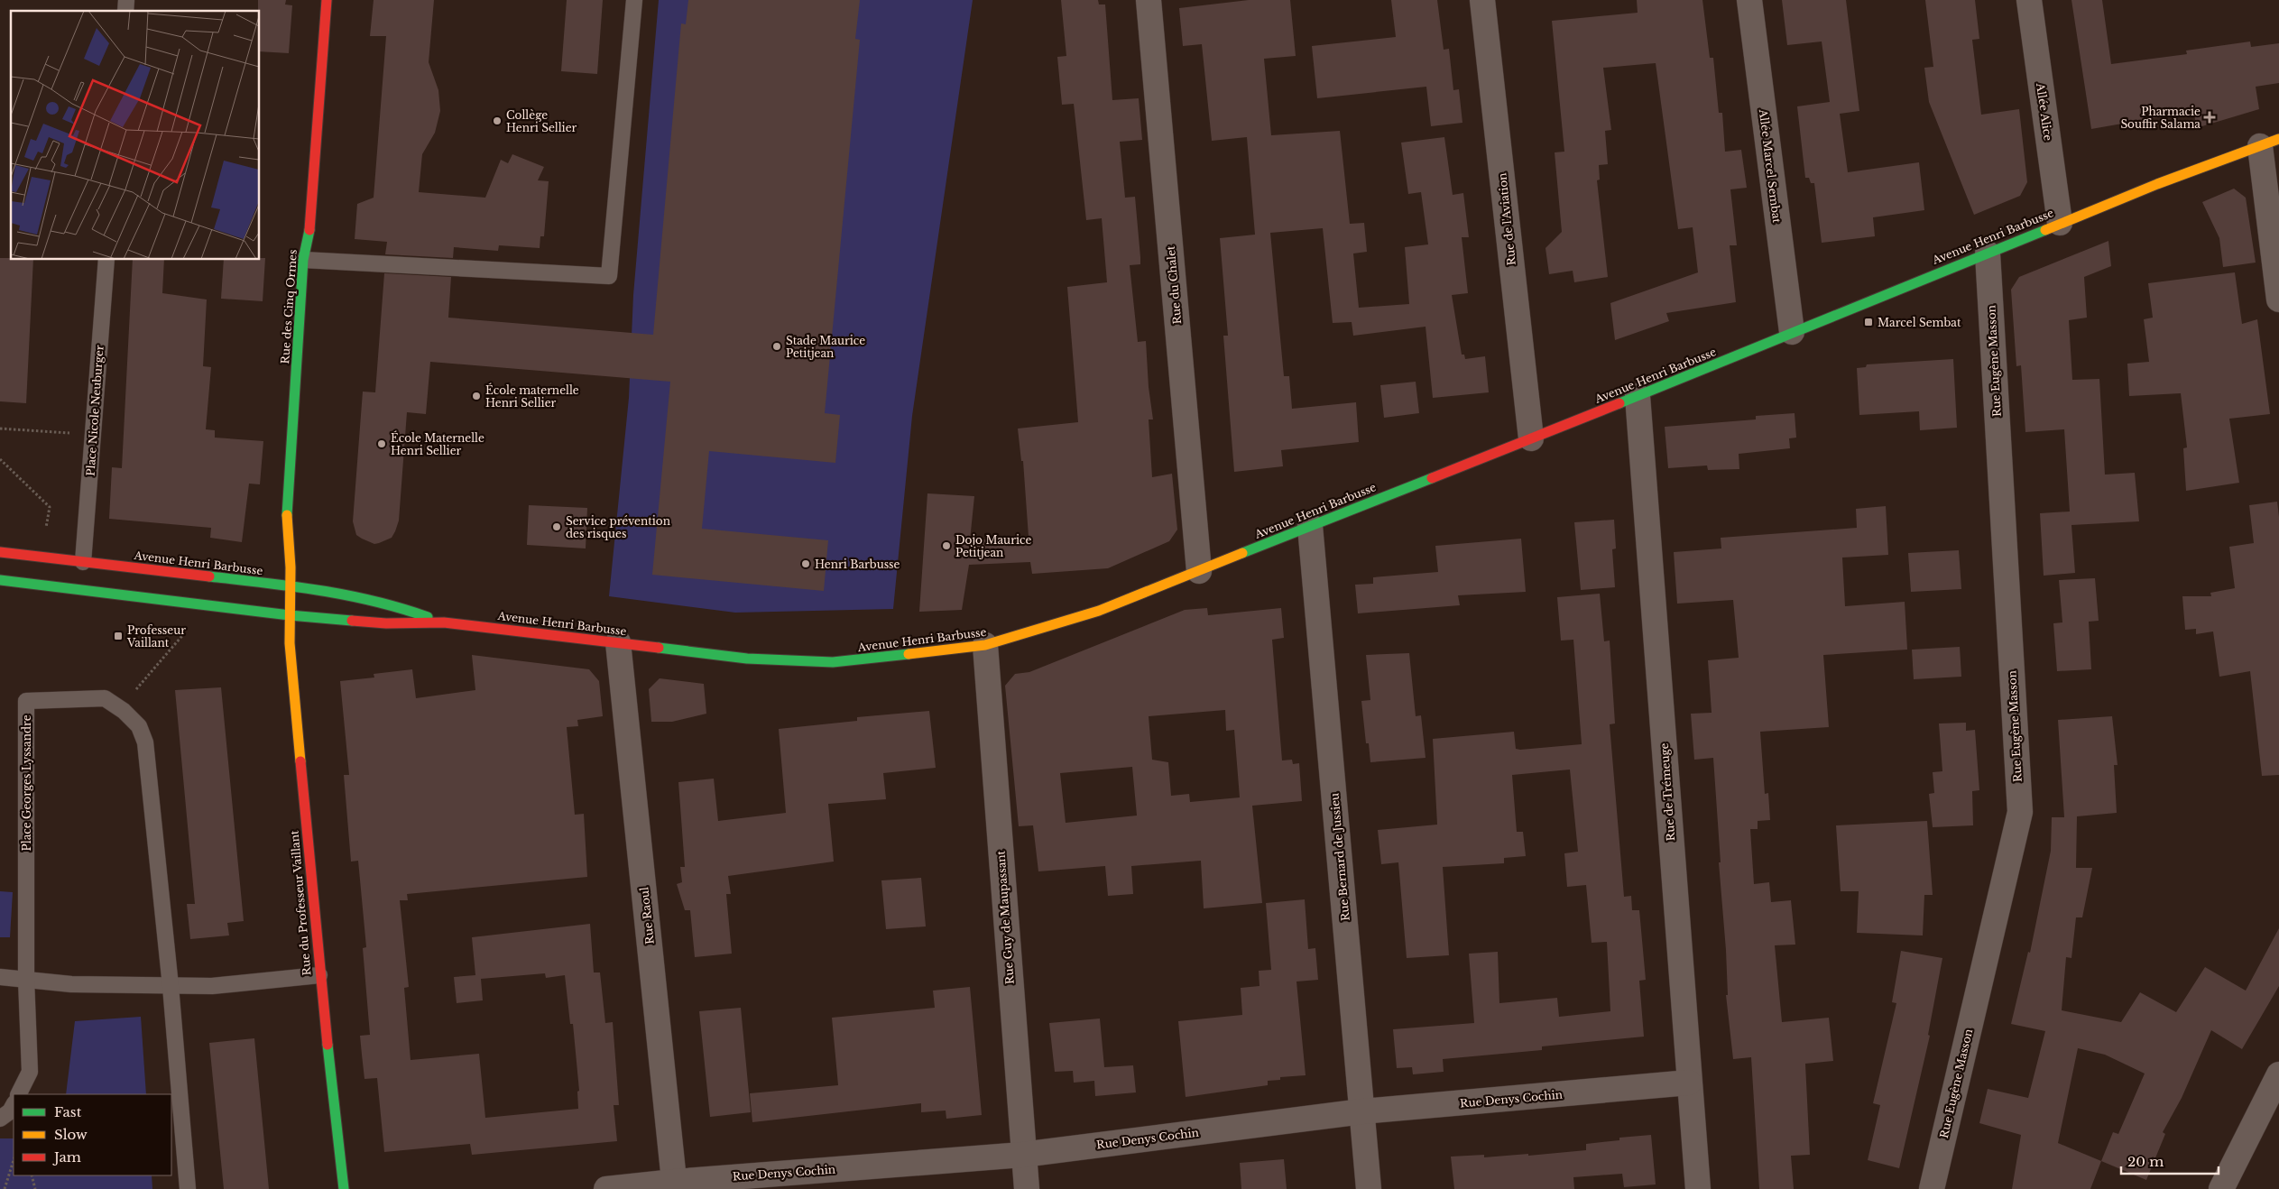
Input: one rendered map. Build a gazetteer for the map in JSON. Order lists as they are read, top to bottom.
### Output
{
  "streets": {
    "street": [
      "Allée Alice",
      "Allée Marcel Sembat",
      "Rue de l'Aviation",
      "Avenue Henri Barbusse",
      "Rue du Chalet",
      "Rue des Cinq Ormes",
      "Rue Eugène Masson",
      "Rue de Trémeuge",
      "Rue Bernard de Jussieu",
      "Rue du Professeur Vaillant",
      "Rue Raoul",
      "Rue Guy de Maupassant",
      "Rue Denys Cochin"
    ],
    "lane": ["Place Nicole Neuburger", "Place Georges Lyssandre"]
  },
  "crossings": [
    ["Allée Alice", "Avenue Henri Barbusse"],
    ["Allée Marcel Sembat", "Avenue Henri Barbusse"],
    ["Rue de l'Aviation", "Avenue Henri Barbusse"],
    ["Avenue Henri Barbusse", "Rue du Chalet"],
    ["Avenue Henri Barbusse", "Rue des Cinq Ormes"],
    ["Avenue Henri Barbusse", "Rue Eugène Masson"],
    ["Avenue Henri Barbusse", "Place Nicole Neuburger"],
    ["Avenue Henri Barbusse", "Rue de Trémeuge"],
    ["Avenue Henri Barbusse", "Rue Bernard de Jussieu"],
    ["Avenue Henri Barbusse", "Rue du Professeur Vaillant"],
    ["Avenue Henri Barbusse", "Rue Raoul"],
    ["Avenue Henri Barbusse", "Rue Guy de Maupassant"],
    ["Rue des Cinq Ormes", "Rue du Professeur Vaillant"],
    ["Rue de Trémeuge", "Rue Denys Cochin"],
    ["Rue Bernard de Jussieu", "Rue Denys Cochin"],
    ["Rue Raoul", "Rue Denys Cochin"],
    ["Rue Guy de Maupassant", "Rue Denys Cochin"]
  ],
  "places": {
    "health": ["Pharmacie Souffir Salama"],
    "other": [
      "Collège Henri Sellier",
      "Stade Maurice Petitjean",
      "École maternelle Henri Sellier",
      "École Maternelle Henri Sellier",
      "Service prévention des risques",
      "Dojo Maurice Petitjean",
      "Henri Barbusse"
    ],
    "transit": ["Marcel Sembat", "Professeur Vaillant"]
  },
  "legend": ["Fast", "Slow", "Jam"],
  "scale_bar": "20 m"
}
